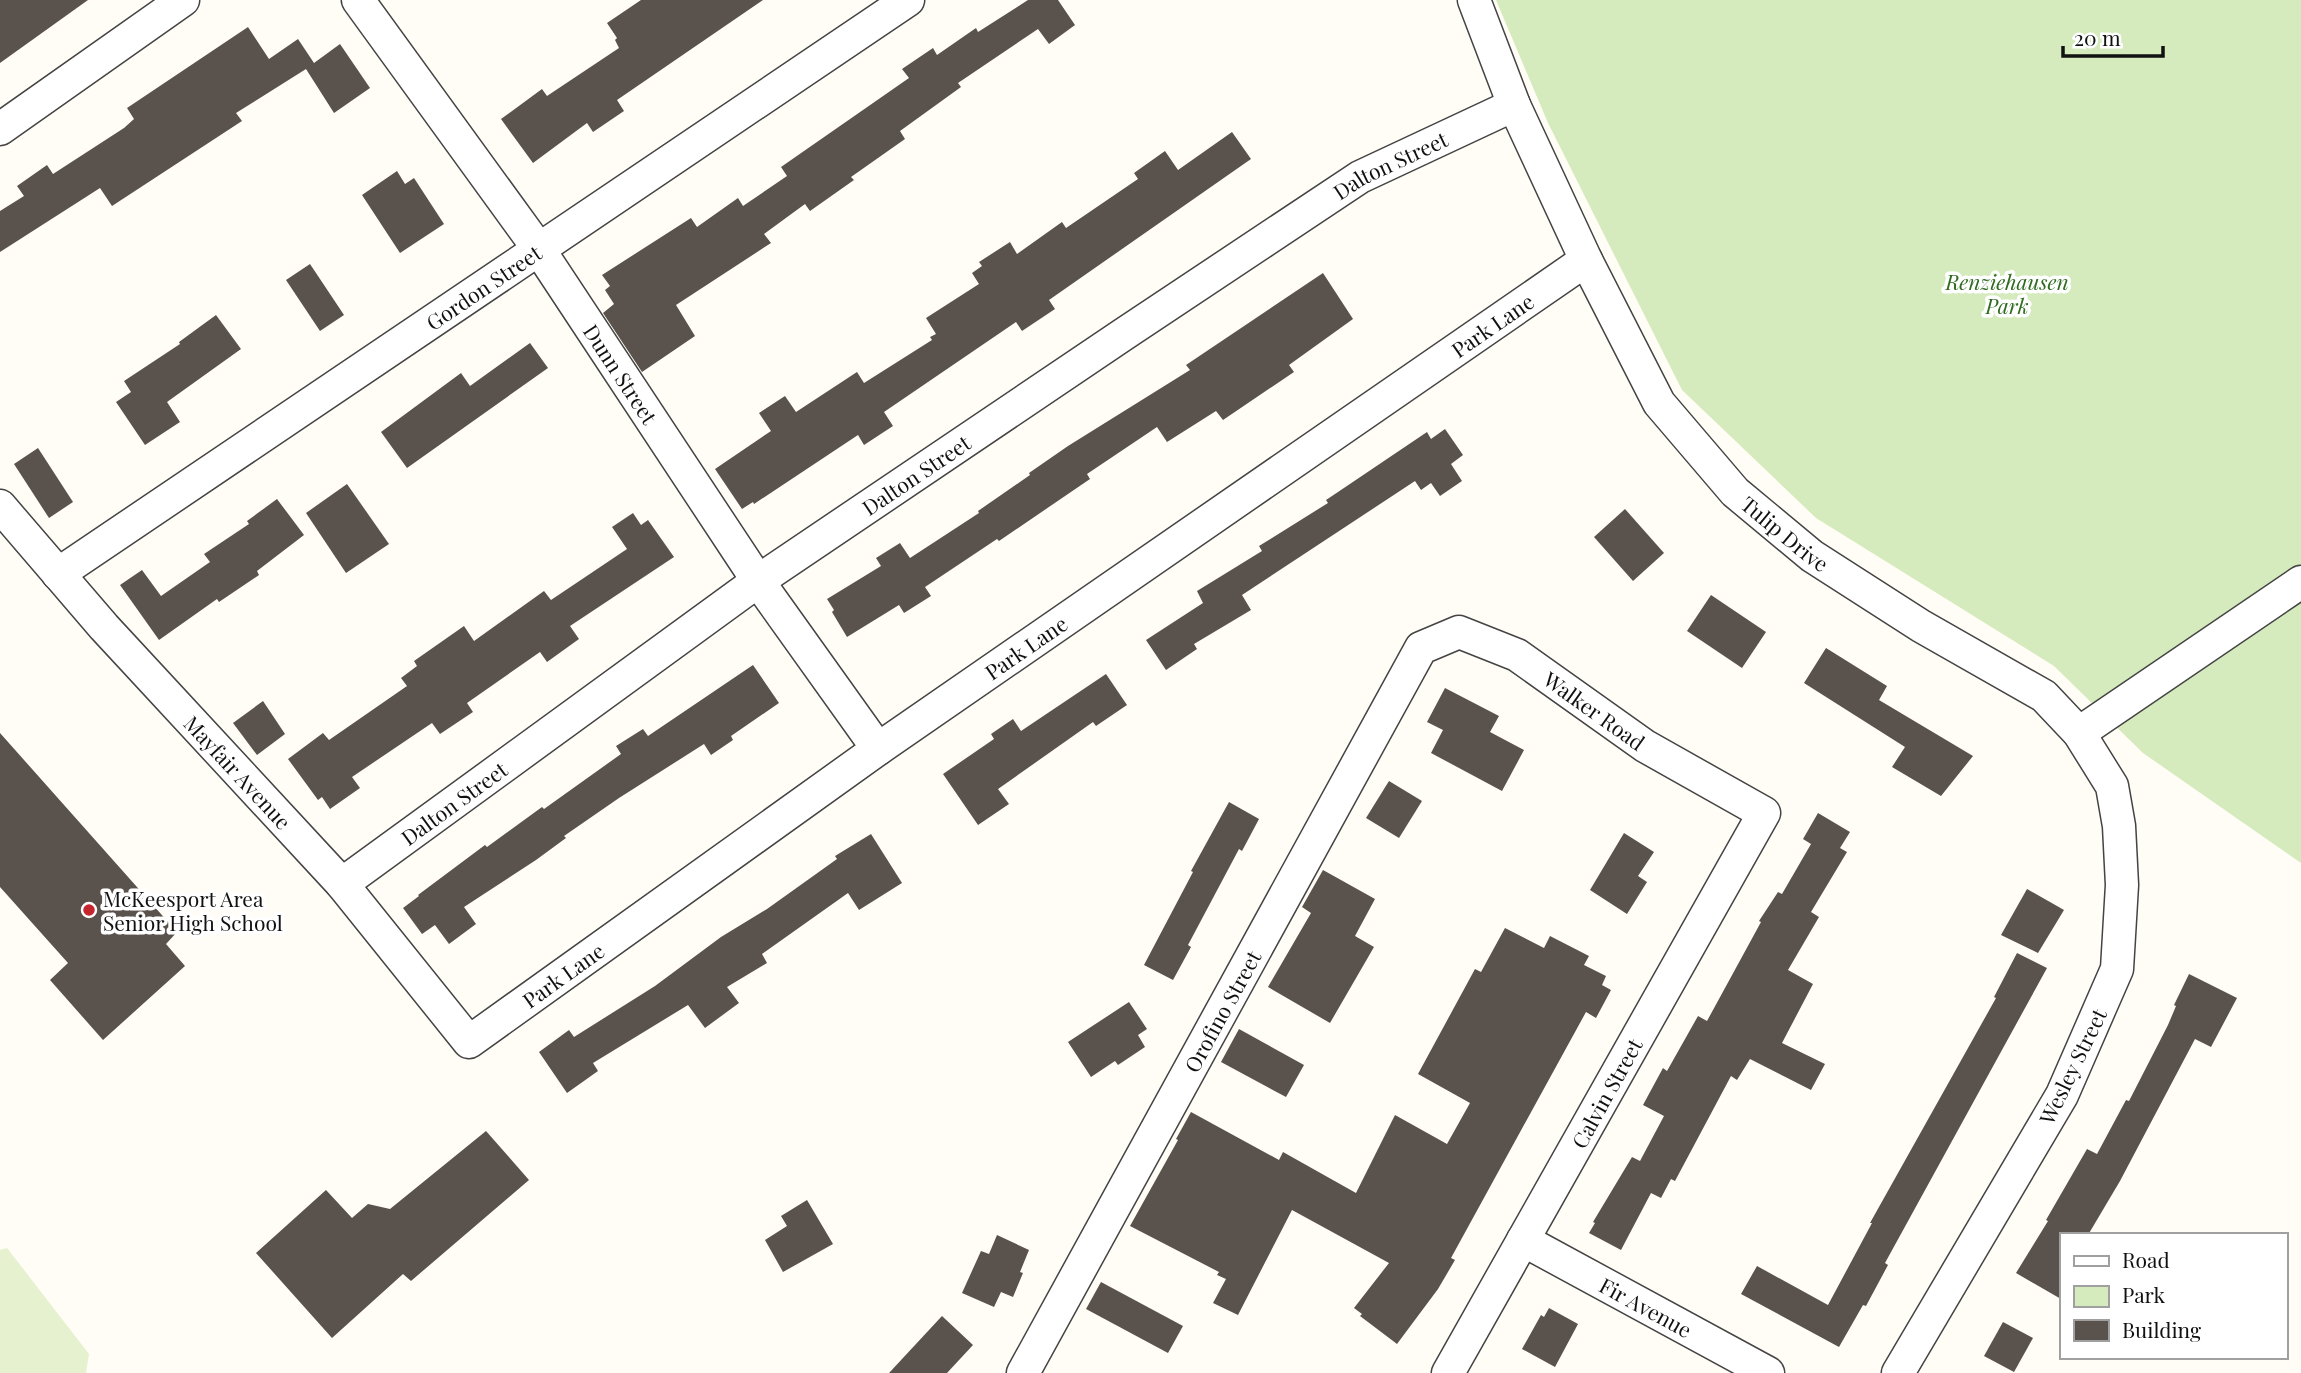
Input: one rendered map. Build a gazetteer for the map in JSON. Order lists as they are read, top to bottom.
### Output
{
  "streets": {
    "street": [
      "Dalton Street",
      "Gordon Street",
      "Park Lane",
      "Dunn Street",
      "Tulip Drive",
      "Walker Road",
      "Mayfair Avenue",
      "Orofino Street",
      "Wesley Street",
      "Calvin Street",
      "Fir Avenue"
    ]
  },
  "crossings": [
    ["Dalton Street", "Dunn Street"],
    ["Dalton Street", "Tulip Drive"],
    ["Dalton Street", "Mayfair Avenue"],
    ["Gordon Street", "Dunn Street"],
    ["Gordon Street", "Mayfair Avenue"],
    ["Park Lane", "Dunn Street"],
    ["Park Lane", "Tulip Drive"],
    ["Park Lane", "Mayfair Avenue"],
    ["Tulip Drive", "Wesley Street"],
    ["Walker Road", "Orofino Street"],
    ["Walker Road", "Calvin Street"],
    ["Calvin Street", "Fir Avenue"]
  ],
  "parks": ["Renziehausen Park"],
  "places": ["McKeesport Area Senior High School"],
  "legend": ["Road", "Park", "Building"],
  "scale_bar": "20 m"
}
